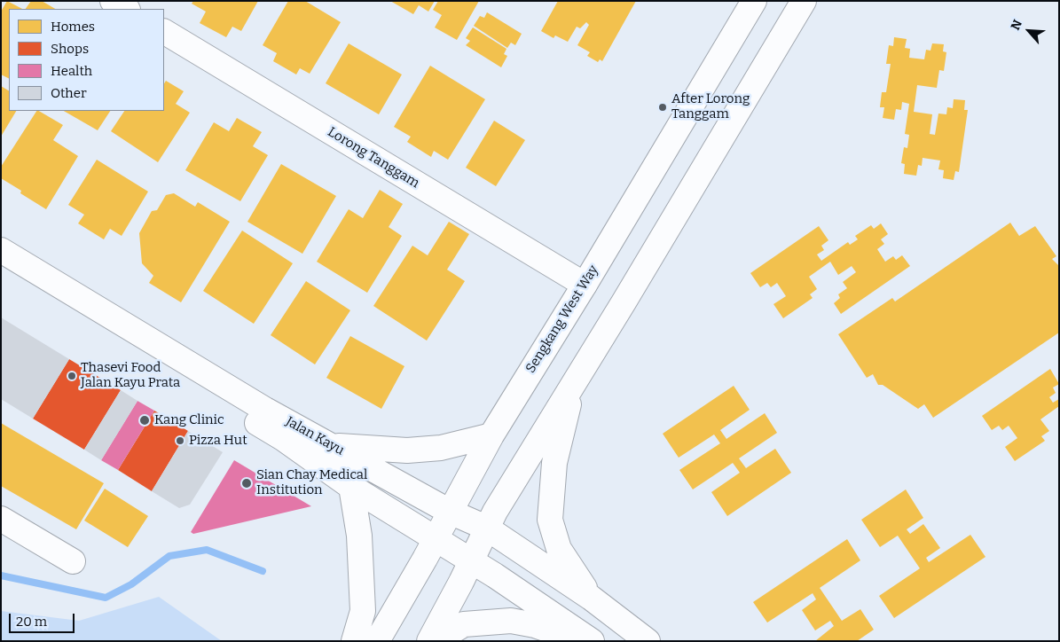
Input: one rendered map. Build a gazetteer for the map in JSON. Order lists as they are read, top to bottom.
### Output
{
  "streets": {
    "main road": ["Lorong Tanggam", "Sengkang West Way", "Jalan Kayu"]
  },
  "crossings": [
    ["Lorong Tanggam", "Sengkang West Way"],
    ["Sengkang West Way", "Jalan Kayu"]
  ],
  "places": [
    "After Lorong Tanggam",
    "Thasevi Food Jalan Kayu Prata",
    "Kang Clinic",
    "Pizza Hut",
    "Sian Chay Medical Institution"
  ],
  "legend": [
    "Homes",
    "Shops",
    "Health",
    "Other"
  ],
  "scale_bar": "20 m",
  "north": "top left"
}
